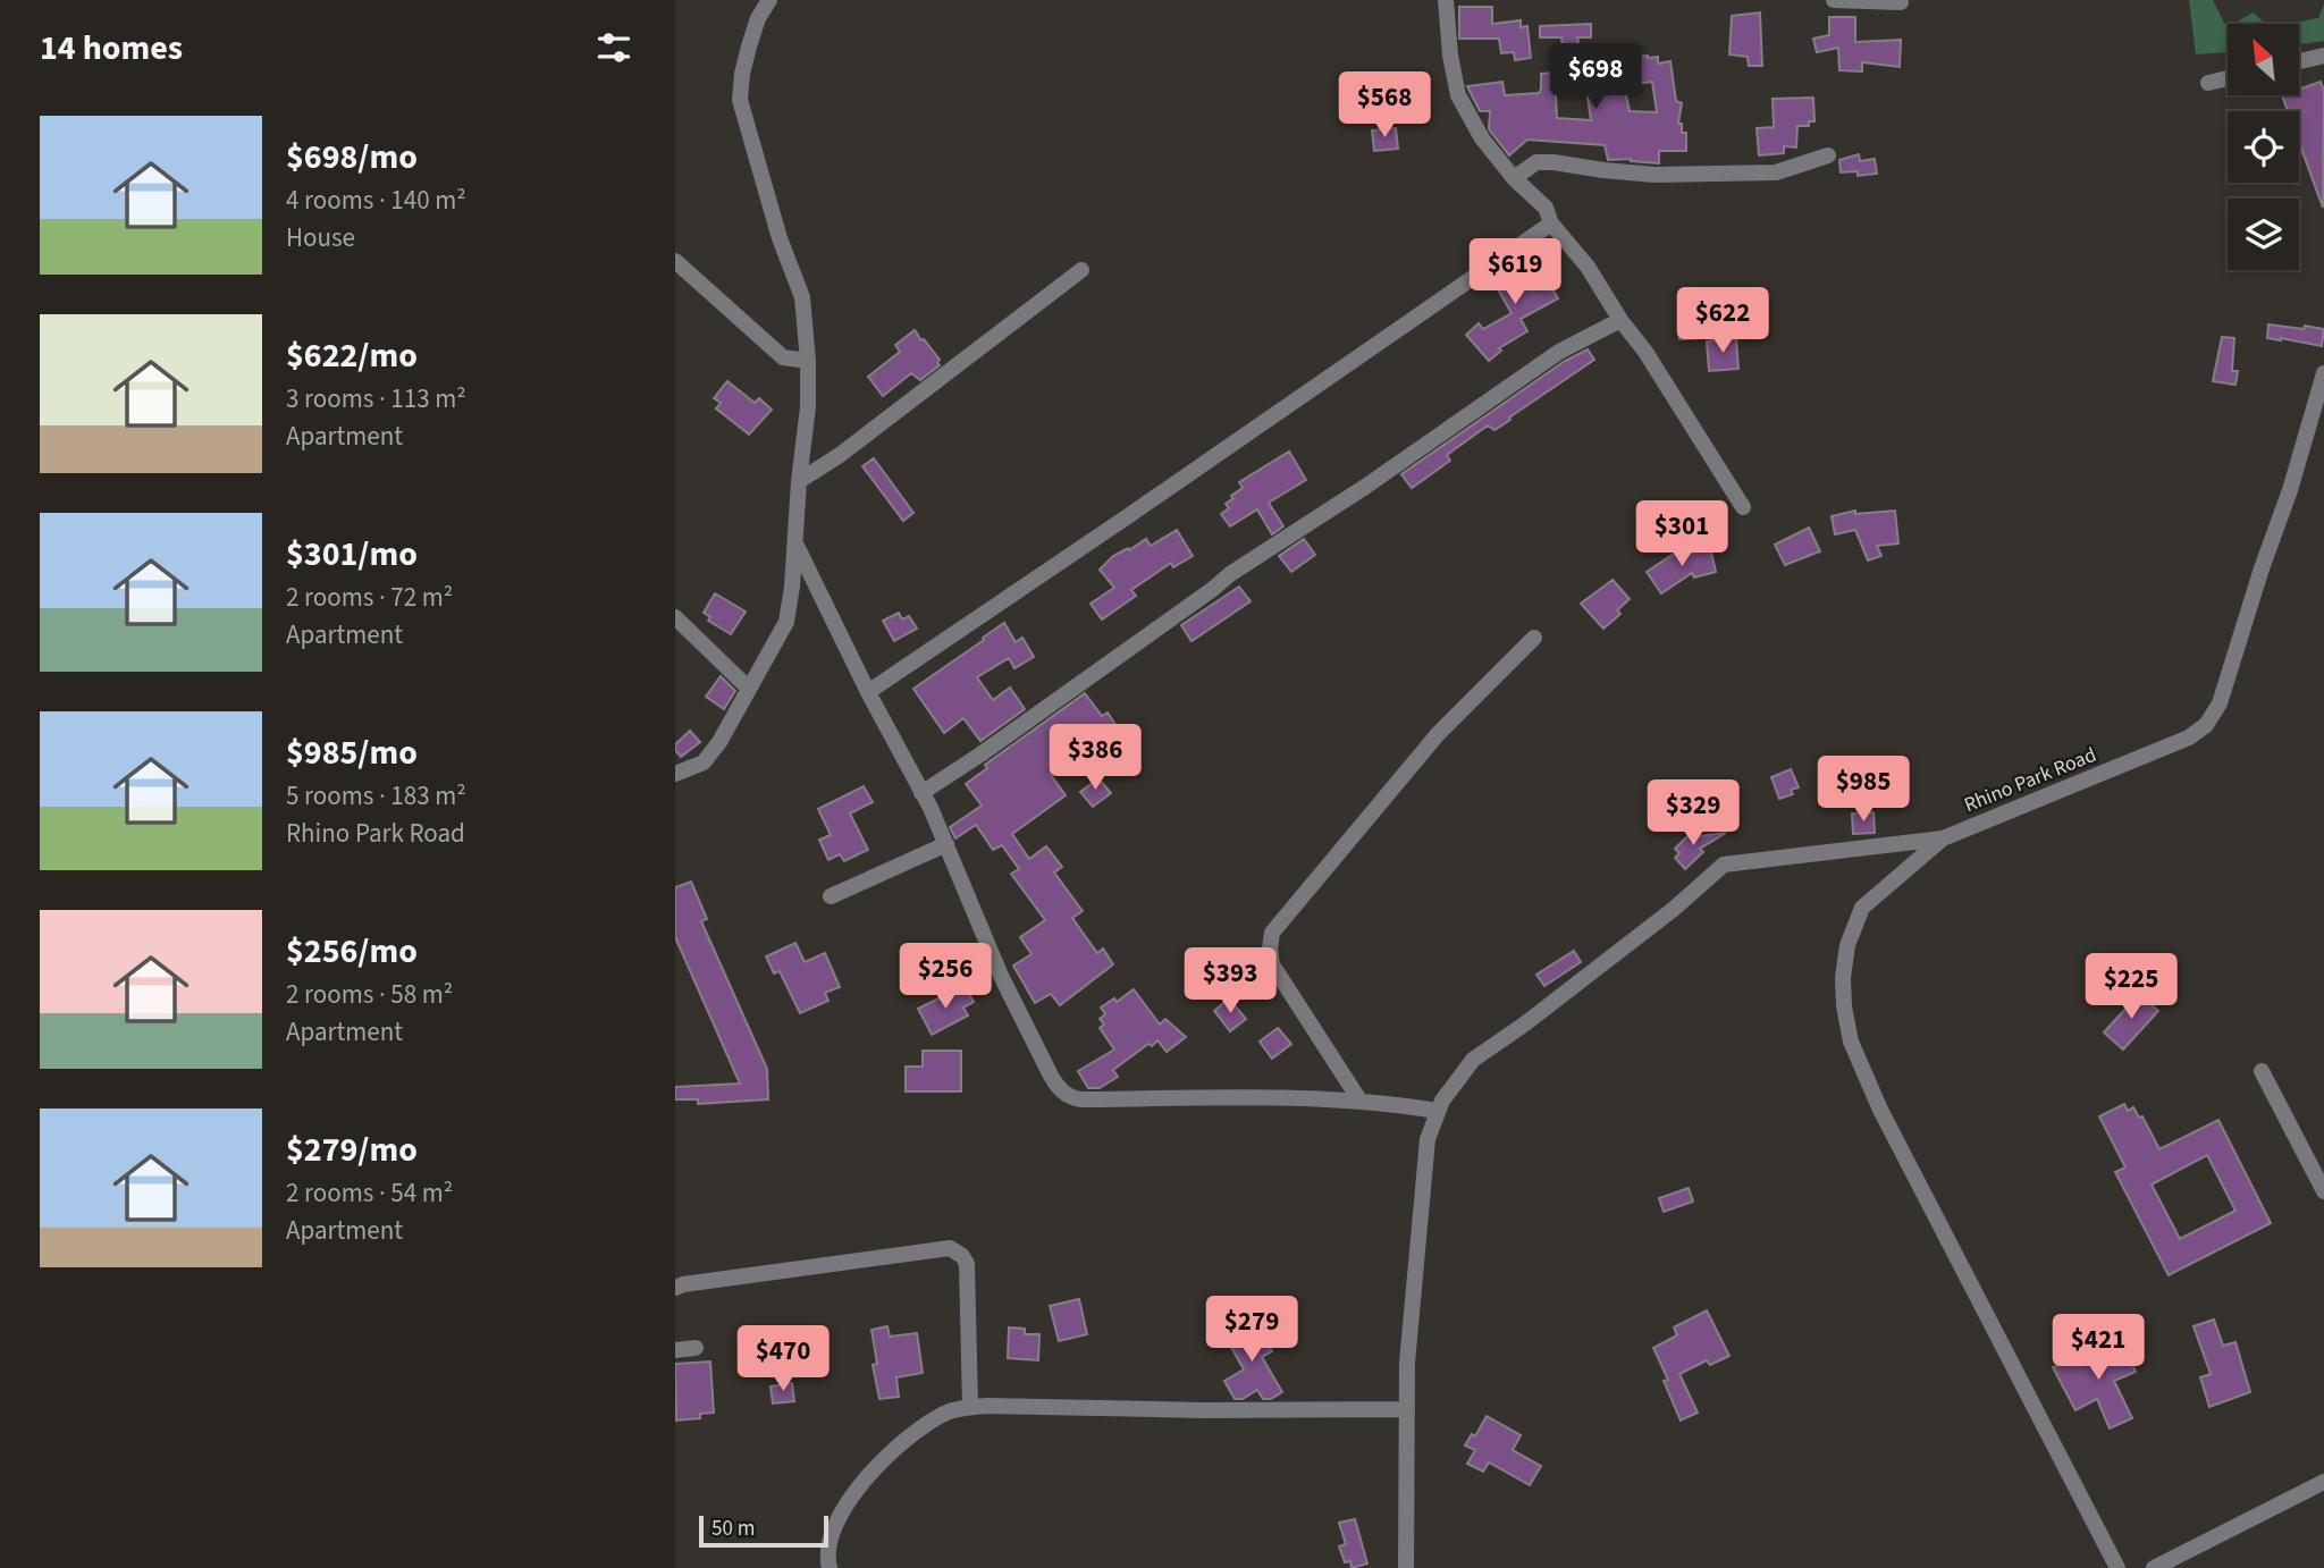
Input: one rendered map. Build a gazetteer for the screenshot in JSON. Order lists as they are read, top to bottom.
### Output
{
  "streets": {
    "street": ["Rhino Park Road"]
  },
  "scale_bar": "50 m",
  "north": "top left",
  "page": {
    "heading": "14 homes",
    "price": [
      "$698",
      "$568",
      "$619",
      "$622",
      "$301",
      "$386",
      "$985",
      "$329",
      "$256",
      "$393",
      "$225",
      "$279",
      "$421",
      "$470"
    ],
    "list": [
      {
        "name": "$698/mo",
        "note": "4 rooms · 140 m² · House"
      },
      {
        "name": "$622/mo",
        "note": "3 rooms · 113 m² · Apartment"
      },
      {
        "name": "$301/mo",
        "note": "2 rooms · 72 m² · Apartment"
      },
      {
        "name": "$985/mo",
        "note": "5 rooms · 183 m² · Rhino Park Road"
      },
      {
        "name": "$256/mo",
        "note": "2 rooms · 58 m² · Apartment"
      },
      {
        "name": "$279/mo",
        "note": "2 rooms · 54 m² · Apartment"
      }
    ],
    "scale": "50 m"
  }
}
